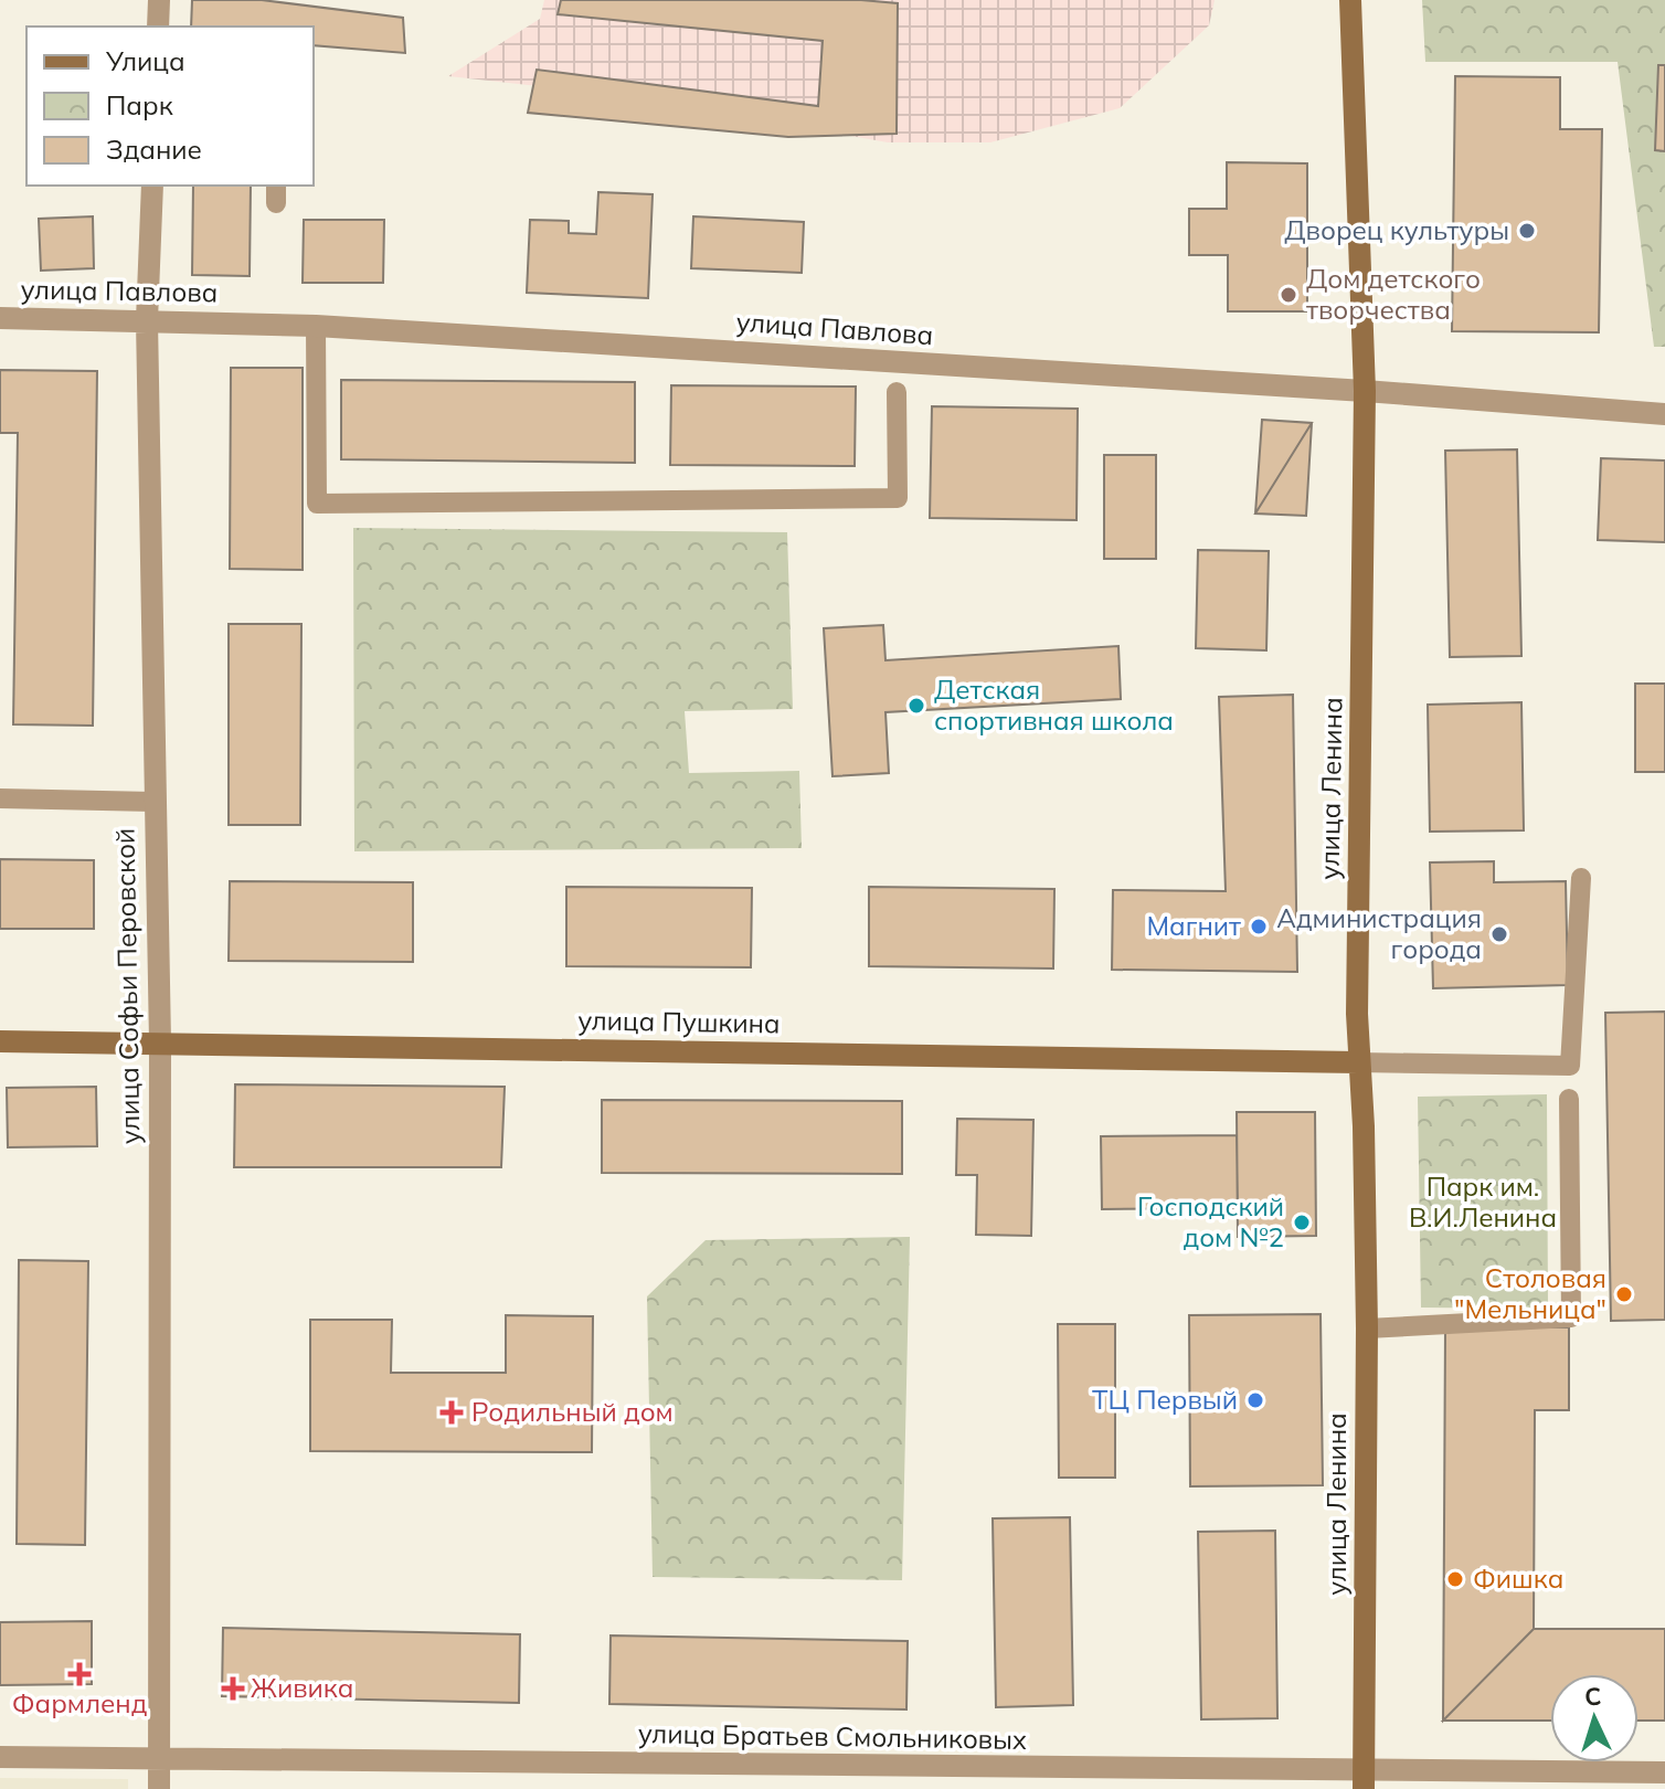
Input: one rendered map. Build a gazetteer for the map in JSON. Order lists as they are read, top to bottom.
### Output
{
  "streets": {
    "main road": ["улица Ленина", "улица Пушкина"],
    "street": ["улица Павлова", "улица Софьи Перовской", "улица Братьев Смольниковых"]
  },
  "crossings": [
    ["улица Павлова", "улица Ленина"],
    ["улица Павлова", "улица Софьи Перовской"],
    ["улица Ленина", "улица Пушкина"],
    ["улица Ленина", "улица Братьев Смольниковых"],
    ["улица Софьи Перовской", "улица Пушкина"],
    ["улица Софьи Перовской", "улица Братьев Смольниковых"]
  ],
  "parks": ["Парк им. В.И.Ленина"],
  "places": {
    "other": [
      "Дворец культуры",
      "Дом детского творчества",
      "Детская спортивная школа",
      "Магнит",
      "Администрация города",
      "Господский дом №2",
      "Столовая \"Мельница\"",
      "ТЦ Первый",
      "Фишка"
    ],
    "health": ["Родильный дом", "Фармленд", "Живика"]
  },
  "legend": ["Улица", "Парк", "Здание"],
  "north": "top"
}
